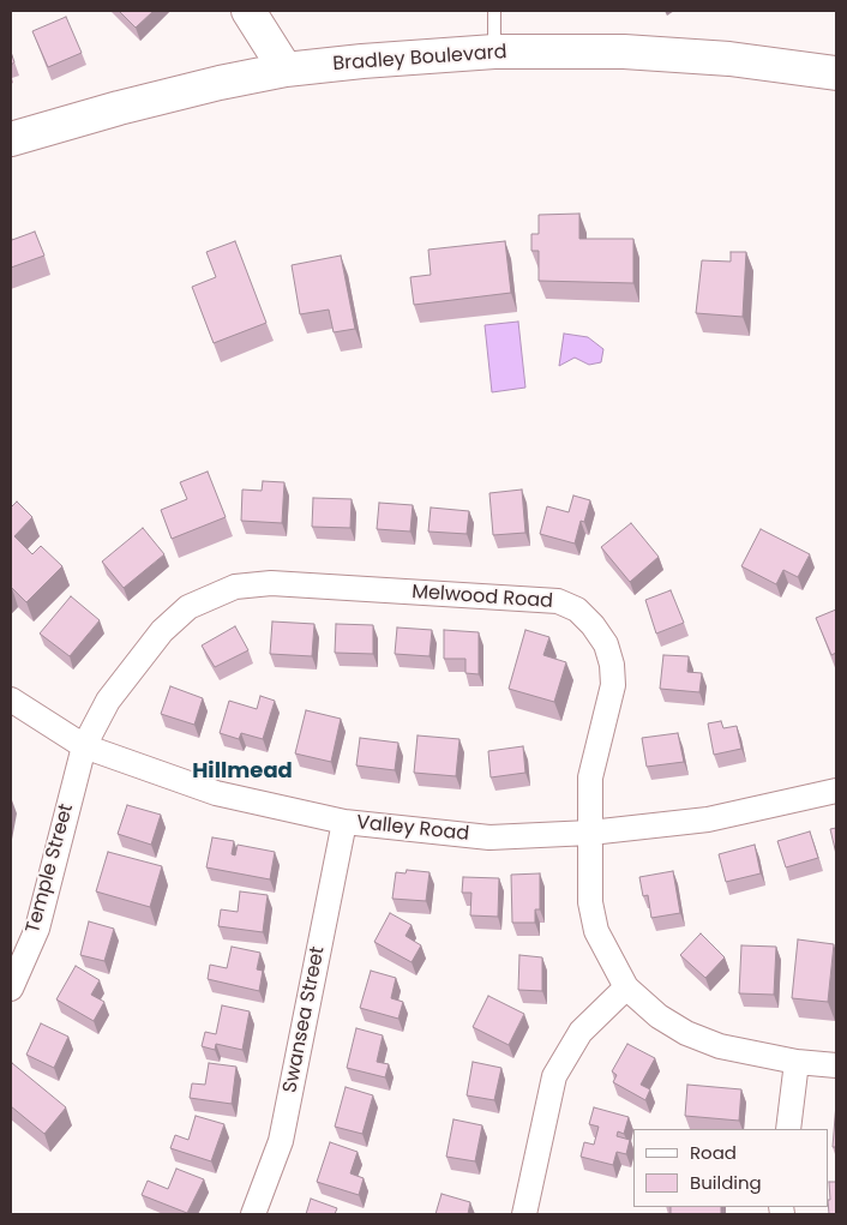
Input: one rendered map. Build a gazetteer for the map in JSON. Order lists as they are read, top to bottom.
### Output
{
  "streets": {
    "main road": ["Bradley Boulevard"],
    "street": [
      "Melwood Road",
      "Valley Road",
      "Temple Street",
      "Swansea Street"
    ]
  },
  "crossings": [
    ["Melwood Road", "Valley Road"],
    ["Melwood Road", "Temple Street"],
    ["Valley Road", "Temple Street"],
    ["Valley Road", "Swansea Street"]
  ],
  "districts": ["Hillmead"],
  "legend": ["Road", "Building"]
}
